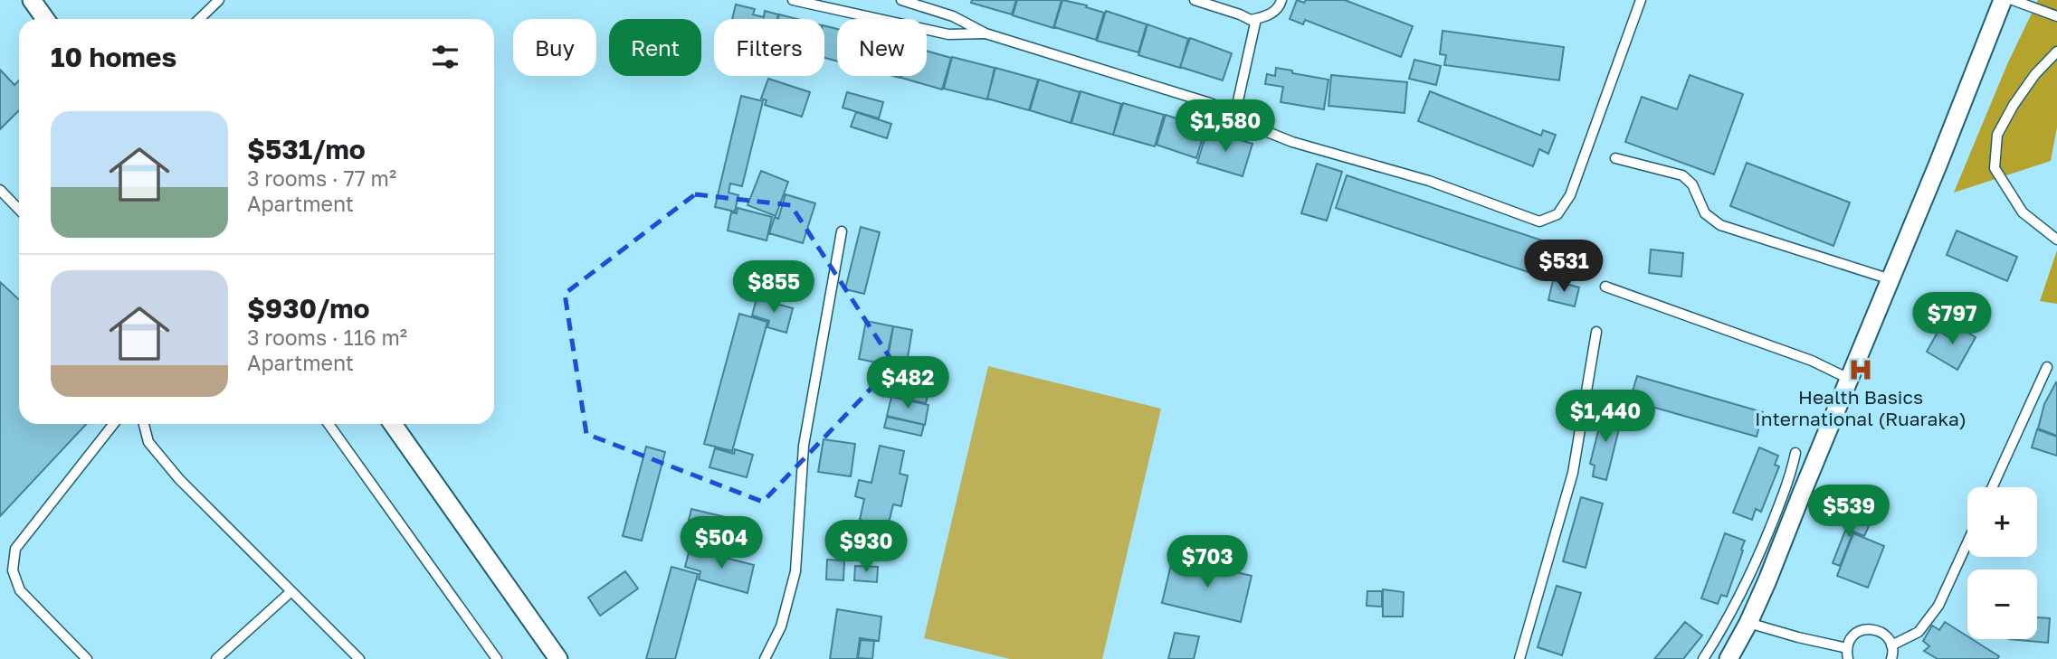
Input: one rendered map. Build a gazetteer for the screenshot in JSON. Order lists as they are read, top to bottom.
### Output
{
  "places": {
    "hospital": ["Health Basics International (Ruaraka)"]
  },
  "page": {
    "chip": [
      "Buy",
      "Rent",
      "Filters",
      "New"
    ],
    "heading": "10 homes",
    "list": [
      {
        "name": "$531/mo",
        "note": "3 rooms · 77 m² · Apartment"
      },
      {
        "name": "$930/mo",
        "note": "3 rooms · 116 m² · Apartment"
      }
    ],
    "price": [
      "$1,580",
      "$531",
      "$855",
      "$797",
      "$482",
      "$1,440",
      "$539",
      "$504",
      "$930",
      "$703"
    ],
    "map_buttons": ["+", "−"]
  }
}
